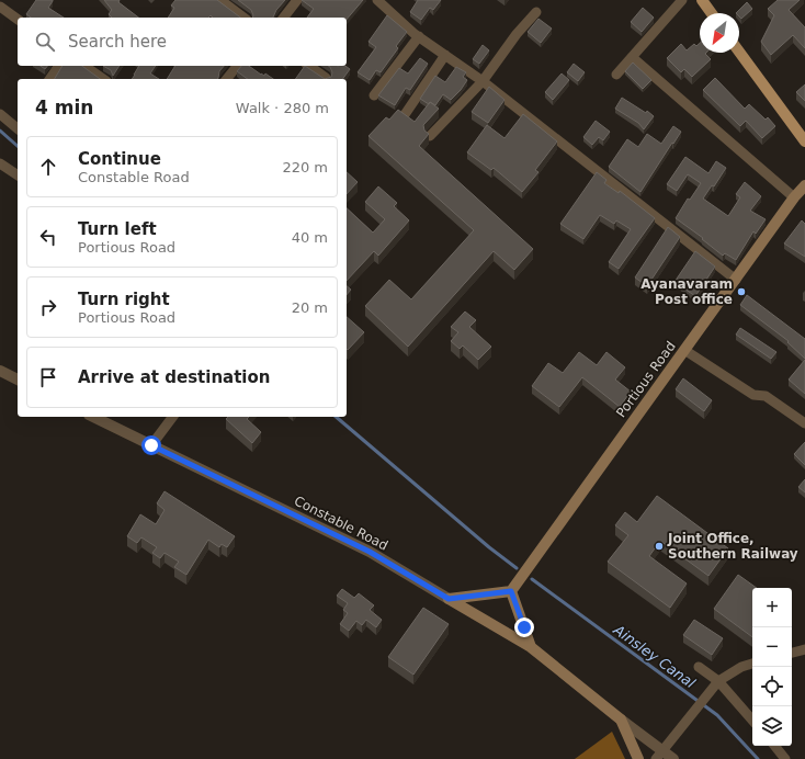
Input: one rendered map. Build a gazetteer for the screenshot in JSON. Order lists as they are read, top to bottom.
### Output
{
  "streets": {
    "main road": ["Portious Road", "Constable Road"]
  },
  "water": ["Ainsley Canal"],
  "places": ["Ayanavaram Post office", "Joint Office, Southern Railway"],
  "north": "bottom left",
  "page": {
    "search": "Search here",
    "heading": ["4 min", "Walk · 280 m"],
    "list": [
      ["Continue", "Constable Road", "220 m"],
      ["Turn left", "Portious Road", "40 m"],
      ["Turn right", "Portious Road", "20 m"],
      "Arrive at destination"
    ],
    "map_buttons": ["+", "−"]
  }
}
